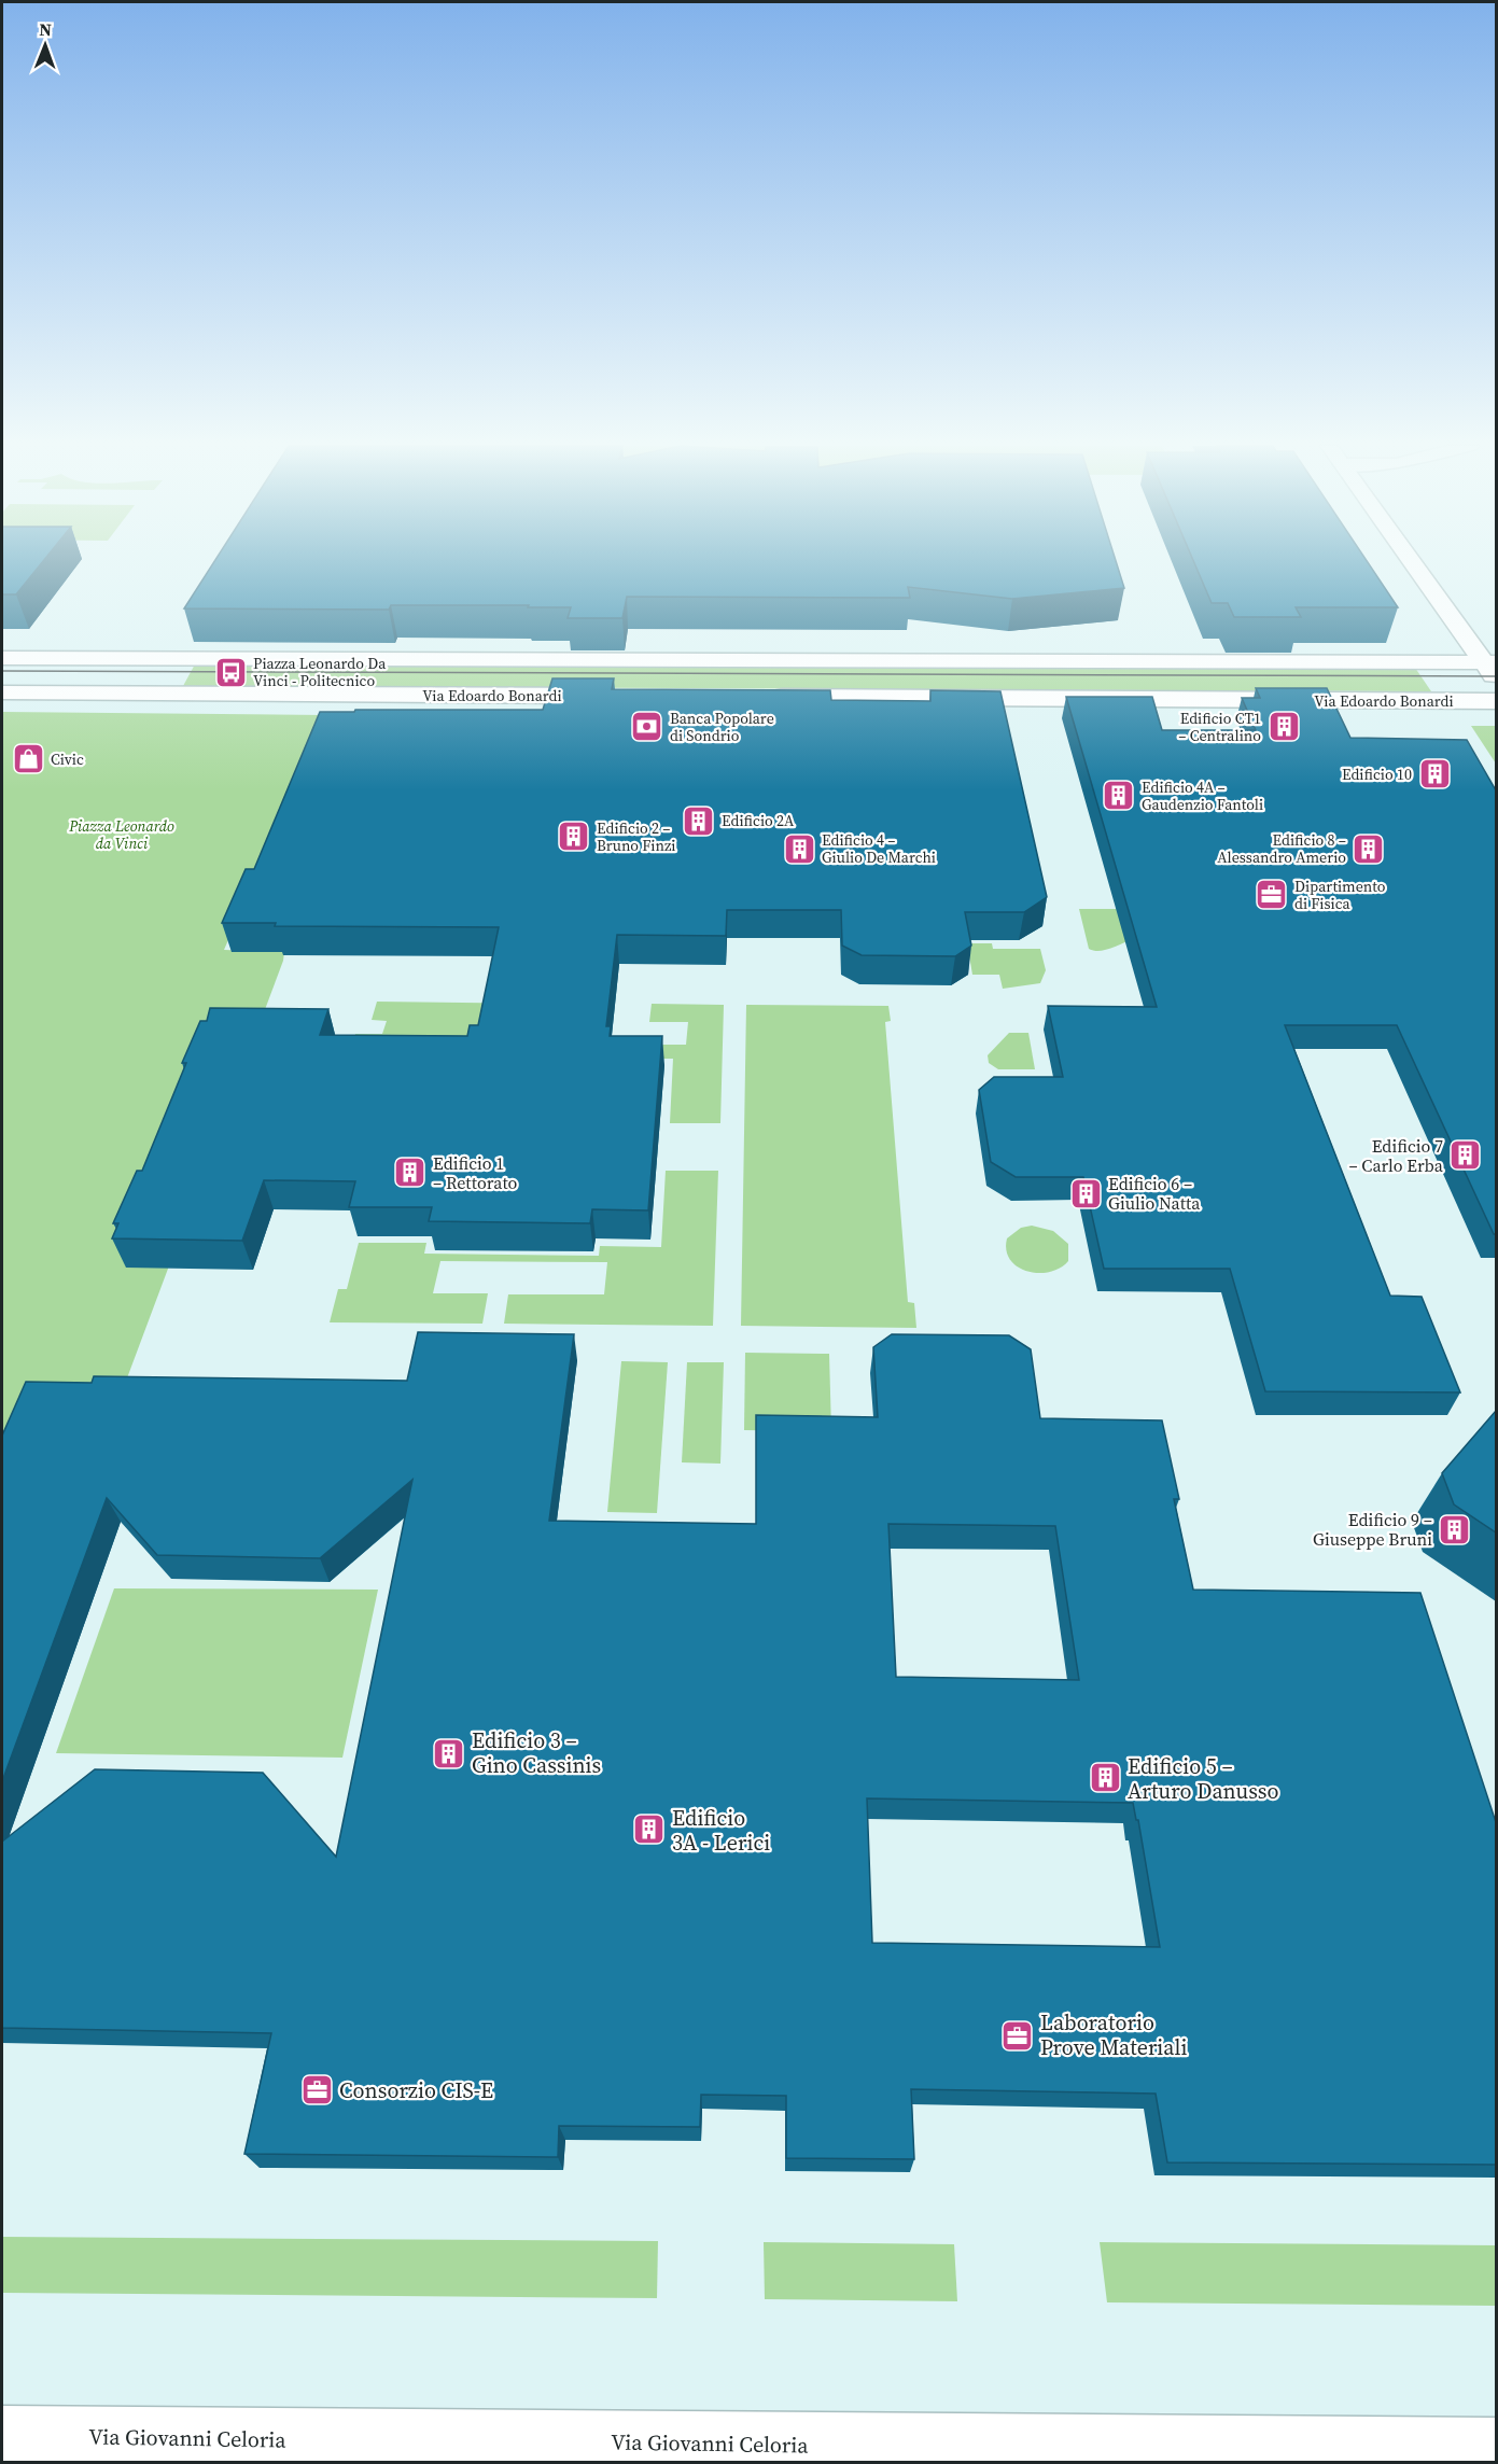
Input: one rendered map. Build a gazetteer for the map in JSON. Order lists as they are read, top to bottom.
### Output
{
  "streets": {
    "street": ["Via Edoardo Bonardi", "Via Giovanni Celoria"]
  },
  "parks": ["Piazza Leonardo da Vinci"],
  "places": {
    "bus stop": ["Piazza Leonardo Da Vinci - Politecnico"],
    "bank": ["Banca Popolare di Sondrio"],
    "building": [
      "Edificio CT1 – Centralino",
      "Edificio 10",
      "Edificio 4A – Gaudenzio Fantoli",
      "Edificio 2A",
      "Edificio 2 – Bruno Finzi",
      "Edificio 4 – Giulio De Marchi",
      "Edificio 8 – Alessandro Amerio",
      "Edificio 7 – Carlo Erba",
      "Edificio 1 – Rettorato",
      "Edificio 6 – Giulio Natta",
      "Edificio 9 – Giuseppe Bruni",
      "Edificio 3 – Gino Cassinis",
      "Edificio 5 – Arturo Danusso",
      "Edificio 3A - Lerici"
    ],
    "shop": ["Civic"],
    "office": ["Dipartimento di Fisica", "Laboratorio Prove Materiali", "Consorzio CIS-E"]
  },
  "north": "top"
}
